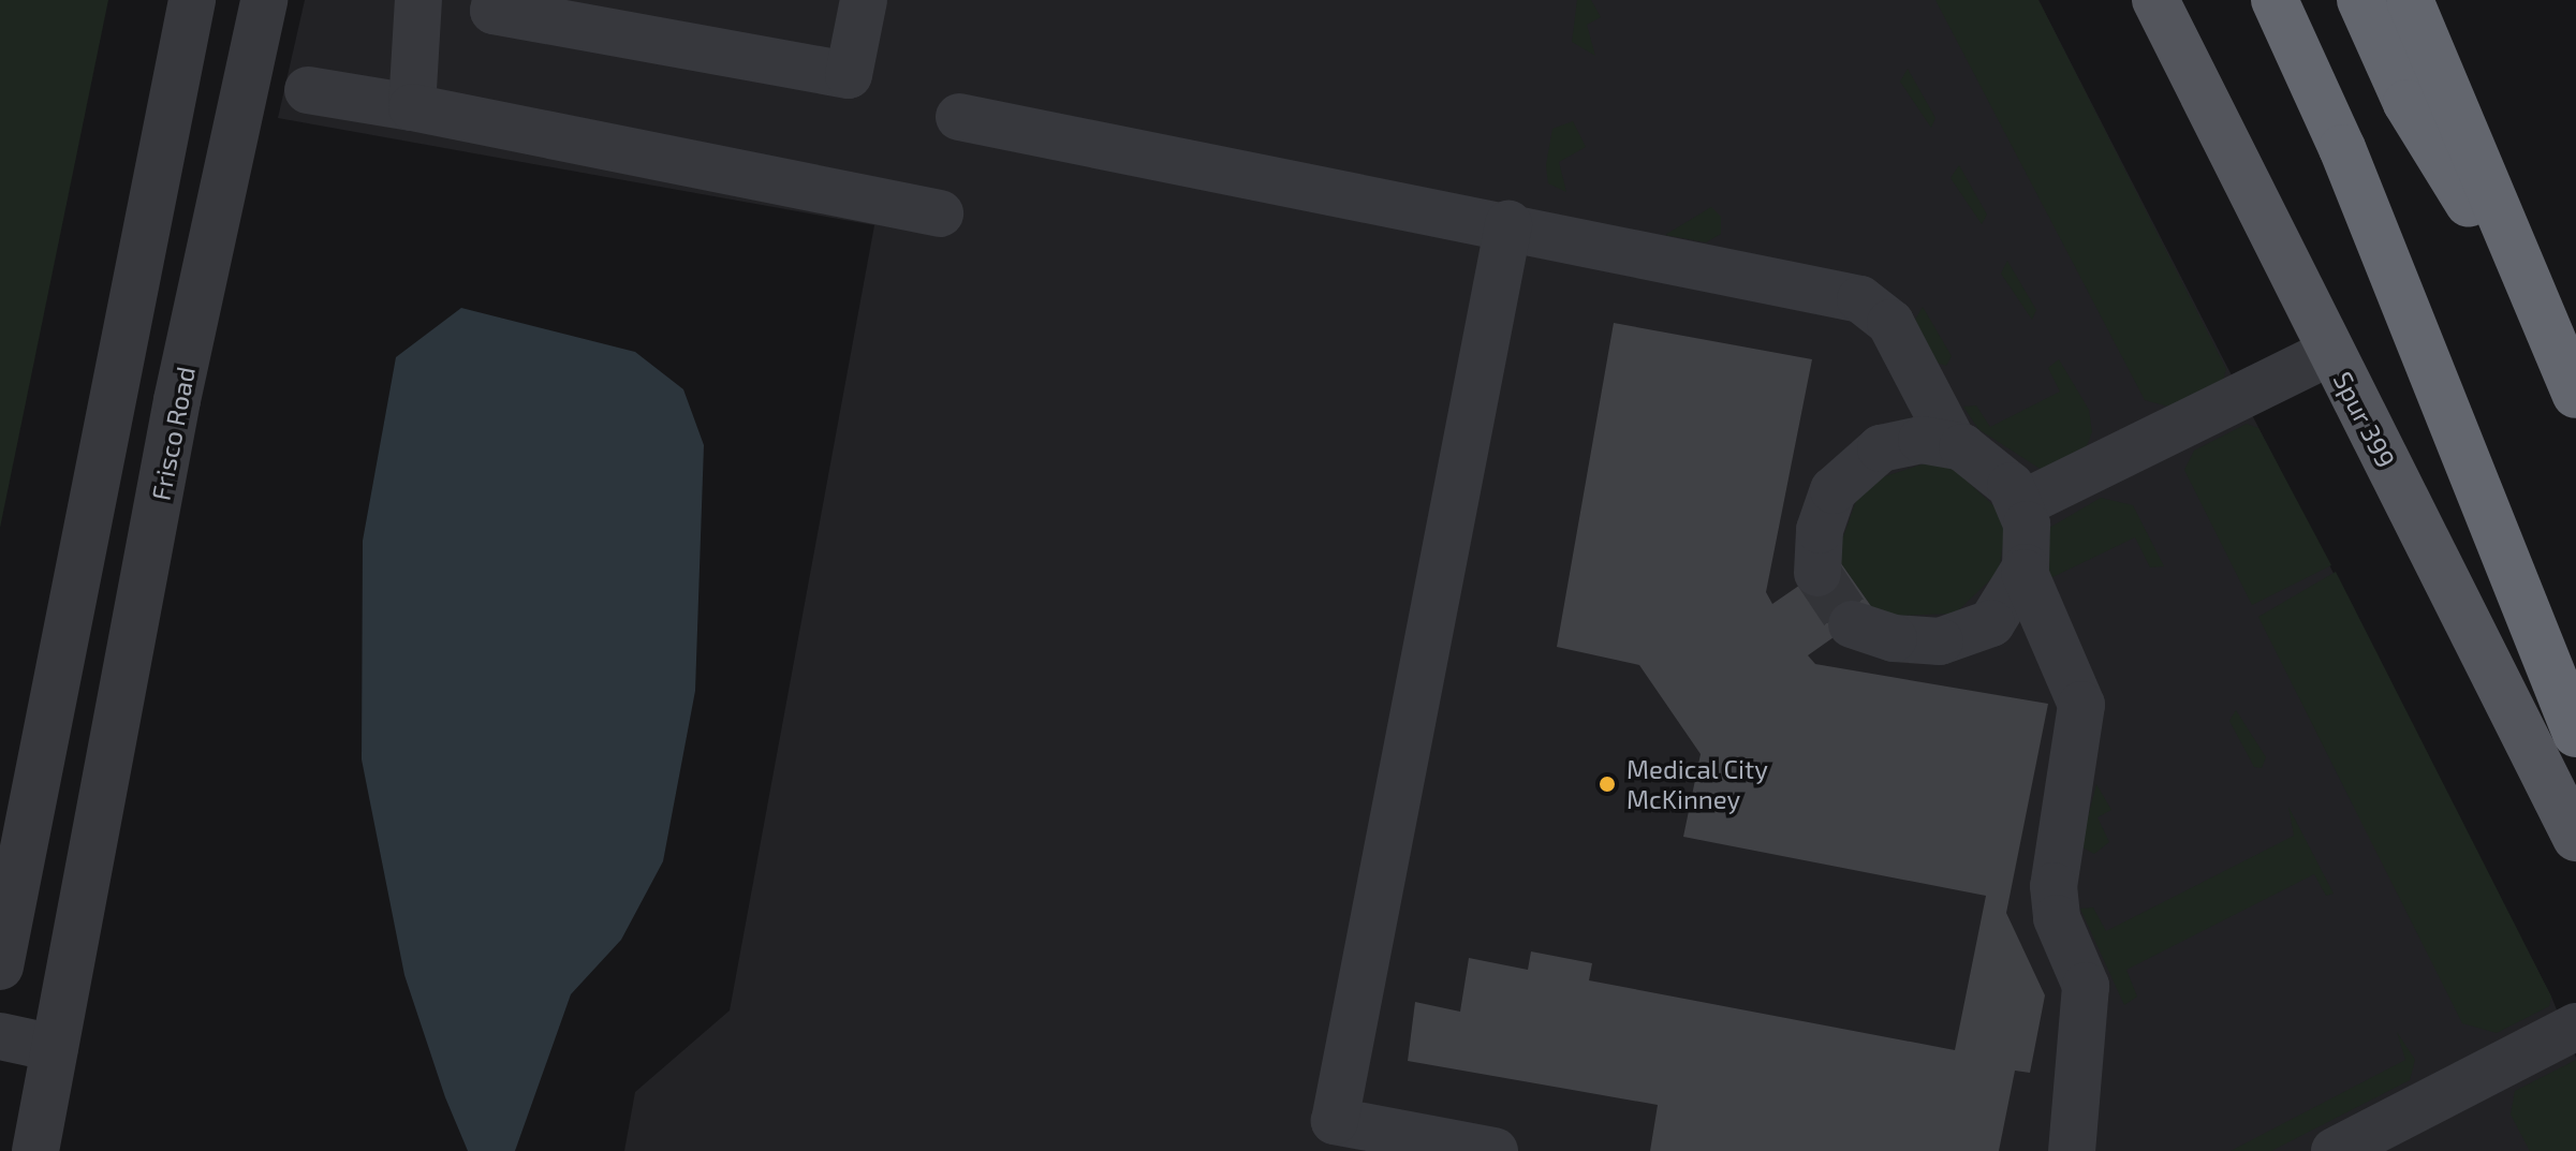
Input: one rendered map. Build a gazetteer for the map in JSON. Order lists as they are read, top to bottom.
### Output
{
  "streets": {
    "main road": ["Spur 399"],
    "street": ["Frisco Road"]
  },
  "places": ["Medical City McKinney"]
}
